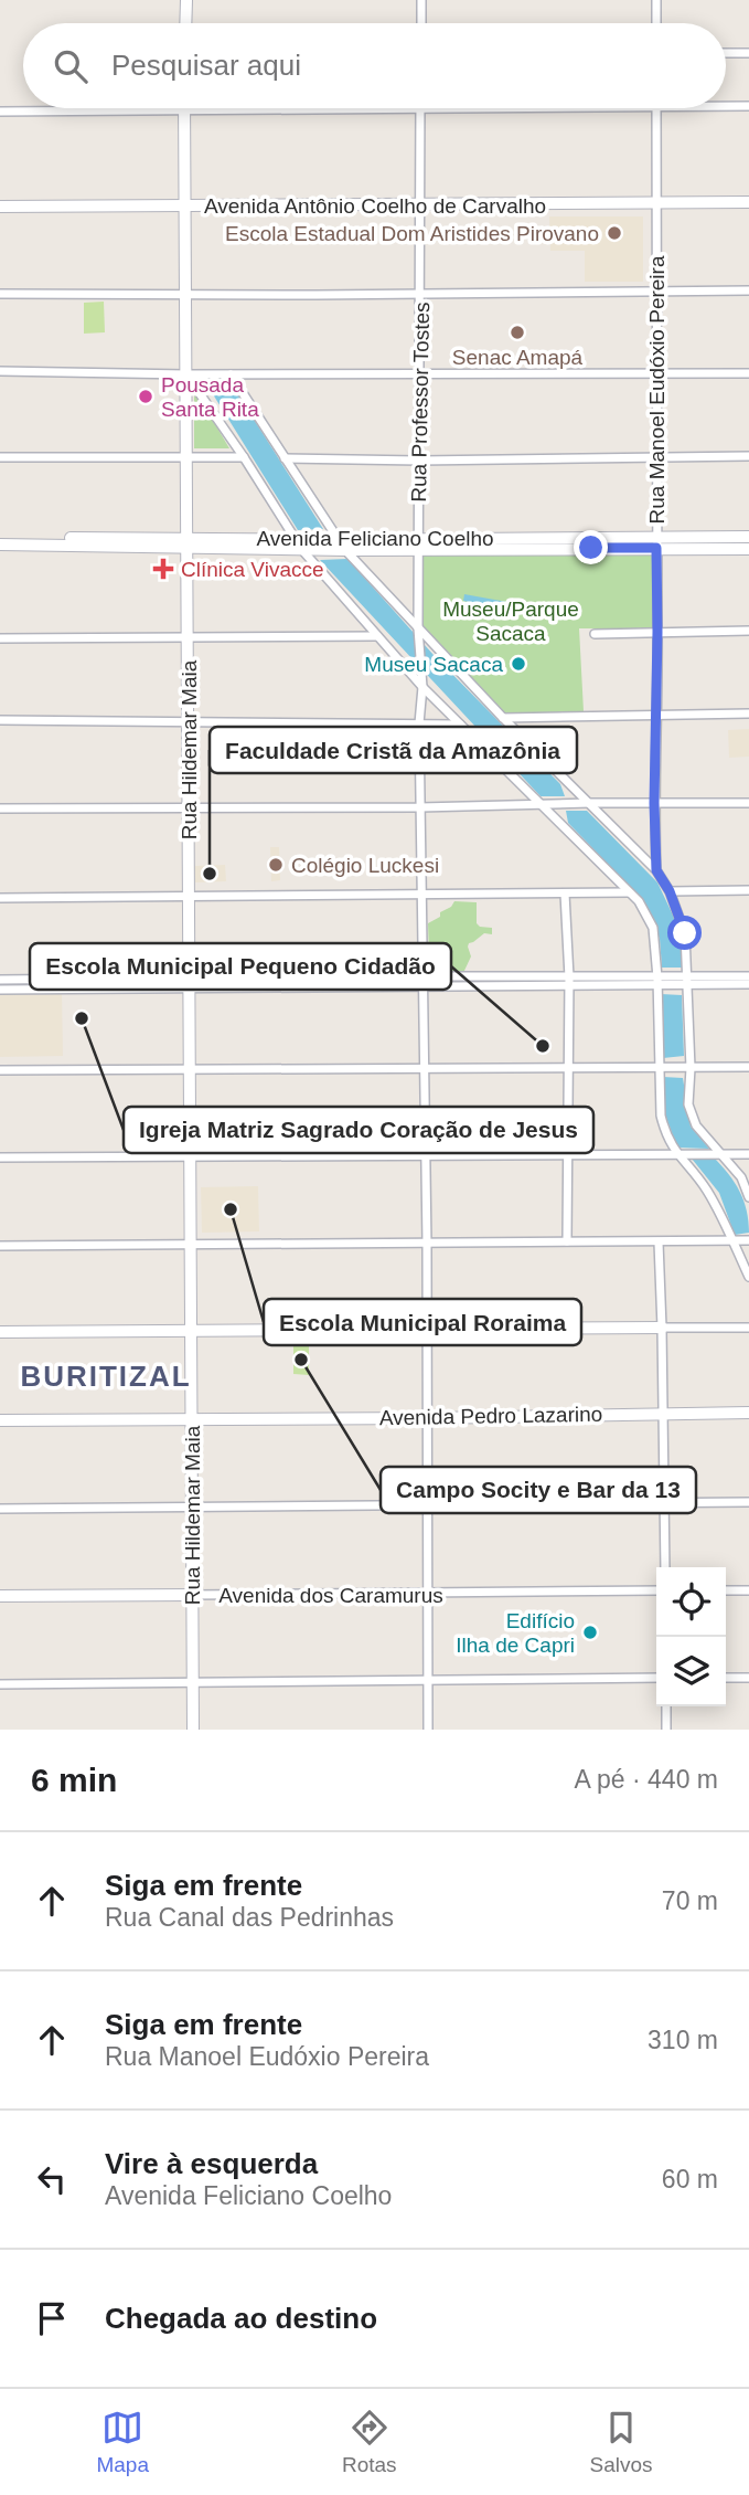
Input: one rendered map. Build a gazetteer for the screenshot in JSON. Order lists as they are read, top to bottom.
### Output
{
  "streets": {
    "street": [
      "Avenida Antônio Coelho de Carvalho",
      "Rua Manoel Eudóxio Pereira",
      "Rua Professor Tostes",
      "Avenida Feliciano Coelho",
      "Rua Hildemar Maia",
      "Avenida Pedro Lazarino",
      "Avenida dos Caramurus"
    ]
  },
  "crossings": [
    ["Avenida Antônio Coelho de Carvalho", "Rua Manoel Eudóxio Pereira"],
    ["Avenida Antônio Coelho de Carvalho", "Rua Professor Tostes"],
    ["Avenida Antônio Coelho de Carvalho", "Rua Hildemar Maia"],
    ["Rua Manoel Eudóxio Pereira", "Avenida Feliciano Coelho"],
    ["Rua Professor Tostes", "Avenida Feliciano Coelho"],
    ["Rua Professor Tostes", "Avenida Pedro Lazarino"],
    ["Rua Professor Tostes", "Avenida dos Caramurus"],
    ["Avenida Feliciano Coelho", "Rua Hildemar Maia"],
    ["Rua Hildemar Maia", "Avenida Pedro Lazarino"],
    ["Rua Hildemar Maia", "Avenida dos Caramurus"]
  ],
  "districts": ["BURITIZAL"],
  "parks": ["Museu/Parque Sacaca"],
  "places": {
    "other": [
      "Escola Estadual Dom Aristides Pirovano",
      "Senac Amapá",
      "Pousada Santa Rita",
      "Museu Sacaca",
      "Colégio Luckesi",
      "Faculdade Cristã da Amazônia",
      "Igreja Matriz Sagrado Coração de Jesus",
      "Escola Municipal Pequeno Cidadão",
      "Escola Municipal Roraima",
      "Campo Socity e Bar da 13",
      "Edifício Ilha de Capri"
    ],
    "health": ["Clínica Vivacce"]
  },
  "page": {
    "search": "Pesquisar aqui",
    "heading": ["6 min", "A pé · 440 m"],
    "list": [
      ["Siga em frente", "Rua Canal das Pedrinhas", "70 m"],
      ["Siga em frente", "Rua Manoel Eudóxio Pereira", "310 m"],
      ["Vire à esquerda", "Avenida Feliciano Coelho", "60 m"],
      "Chegada ao destino"
    ],
    "nav": ["Mapa", "Rotas", "Salvos"]
  }
}
